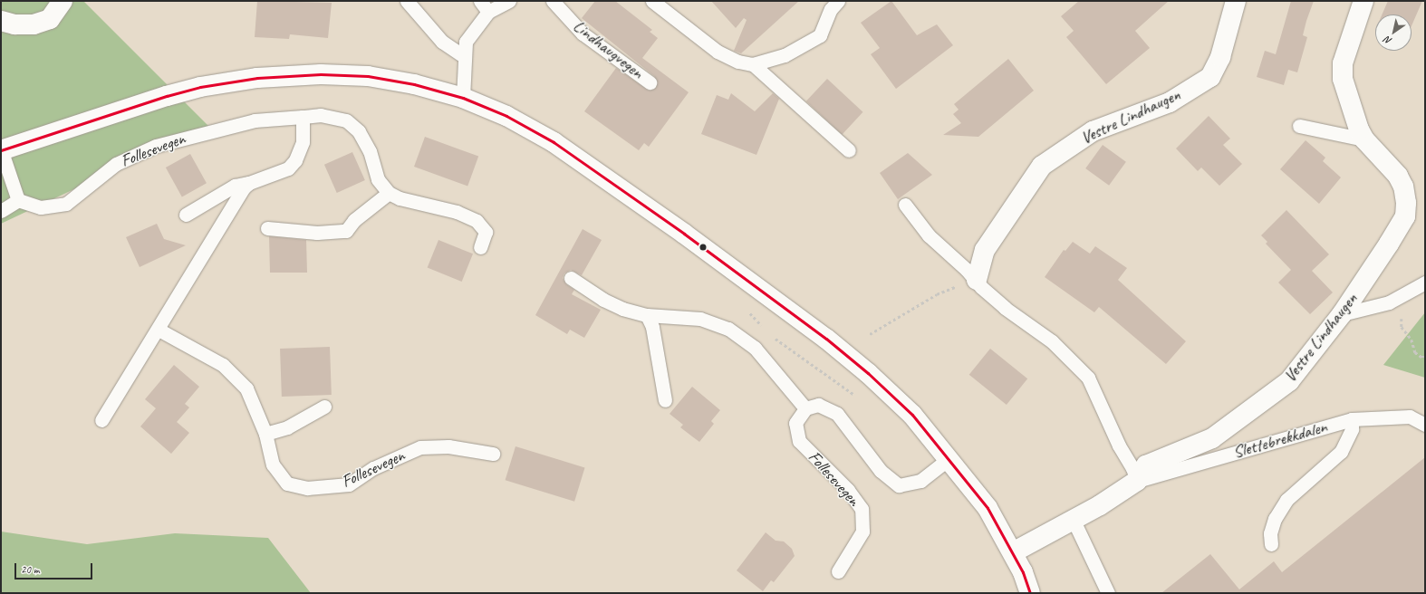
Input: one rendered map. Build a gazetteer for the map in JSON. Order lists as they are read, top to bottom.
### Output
{
  "streets": {
    "street": ["Vestre Lindhaugen"],
    "lane": ["Lindhaugvegen", "Follesevegen", "Slettebrekkdalen"]
  },
  "crossings": [
    ["Vestre Lindhaugen", "Slettebrekkdalen"]
  ],
  "scale_bar": "20 m",
  "north": "bottom left"
}
